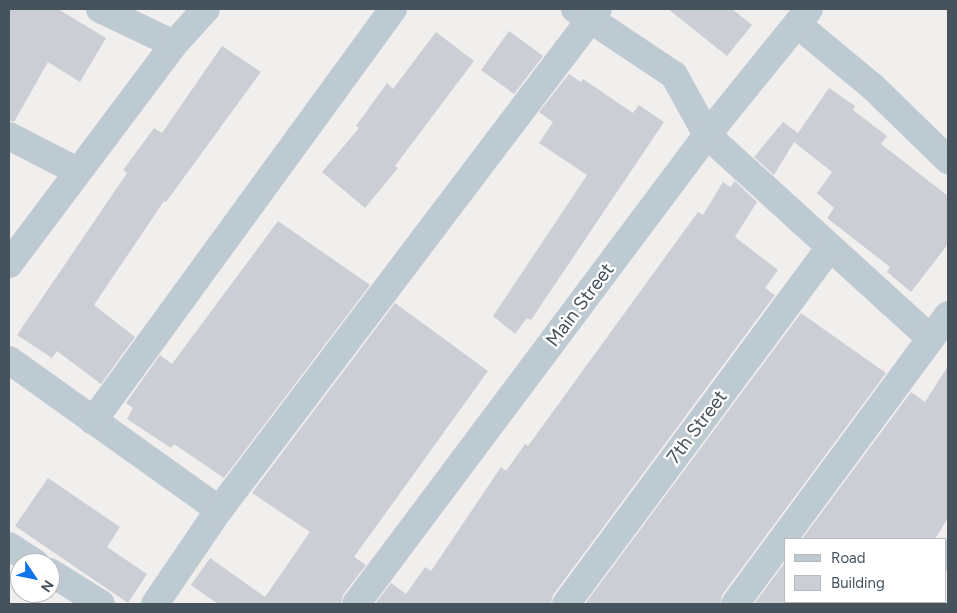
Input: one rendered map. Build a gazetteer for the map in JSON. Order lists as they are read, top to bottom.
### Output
{
  "streets": {
    "street": ["Main Street", "7th Street"]
  },
  "legend": ["Road", "Building"],
  "north": "bottom right"
}
